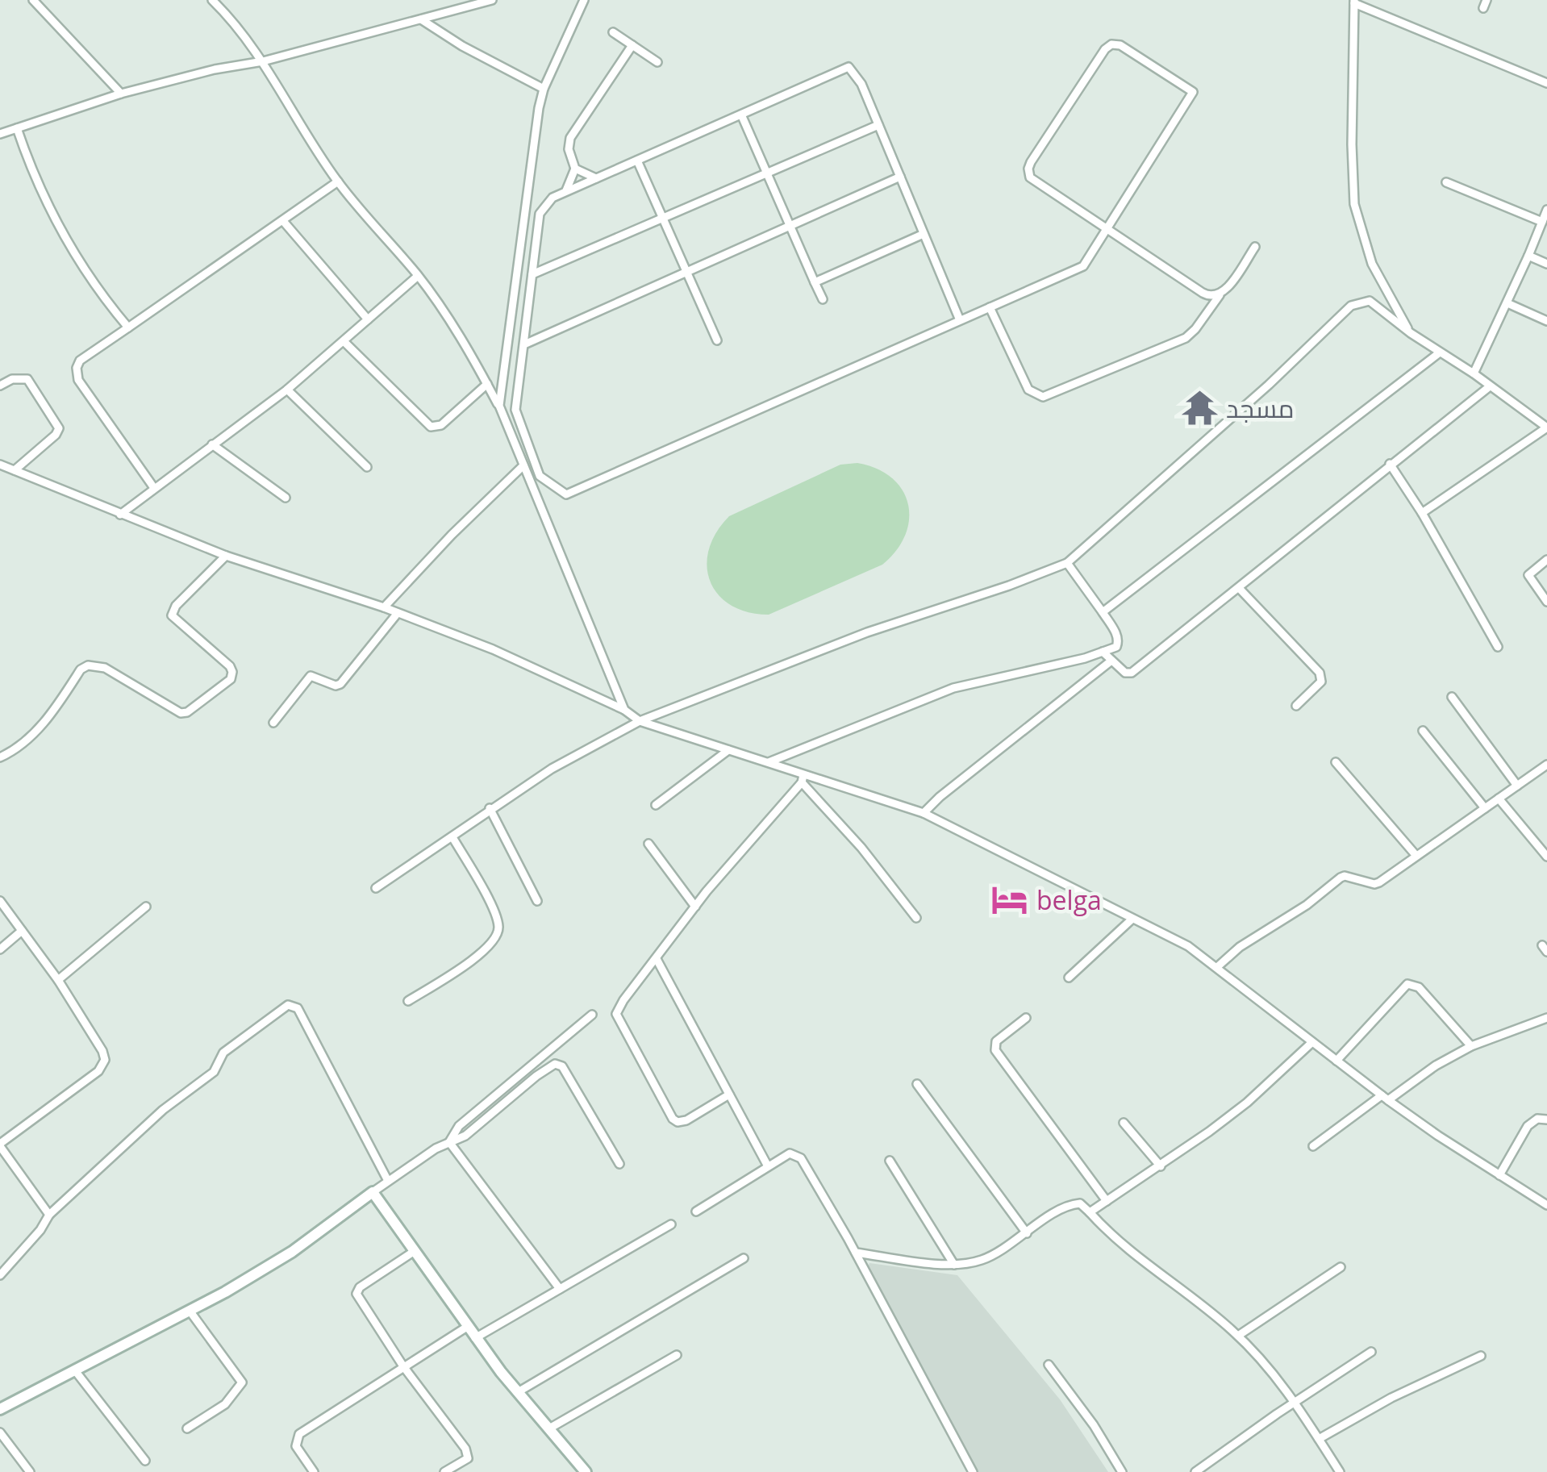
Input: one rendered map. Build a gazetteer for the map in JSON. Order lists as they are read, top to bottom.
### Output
{
  "places": {
    "temple": ["مسجد"],
    "hotel": ["belga"]
  }
}
